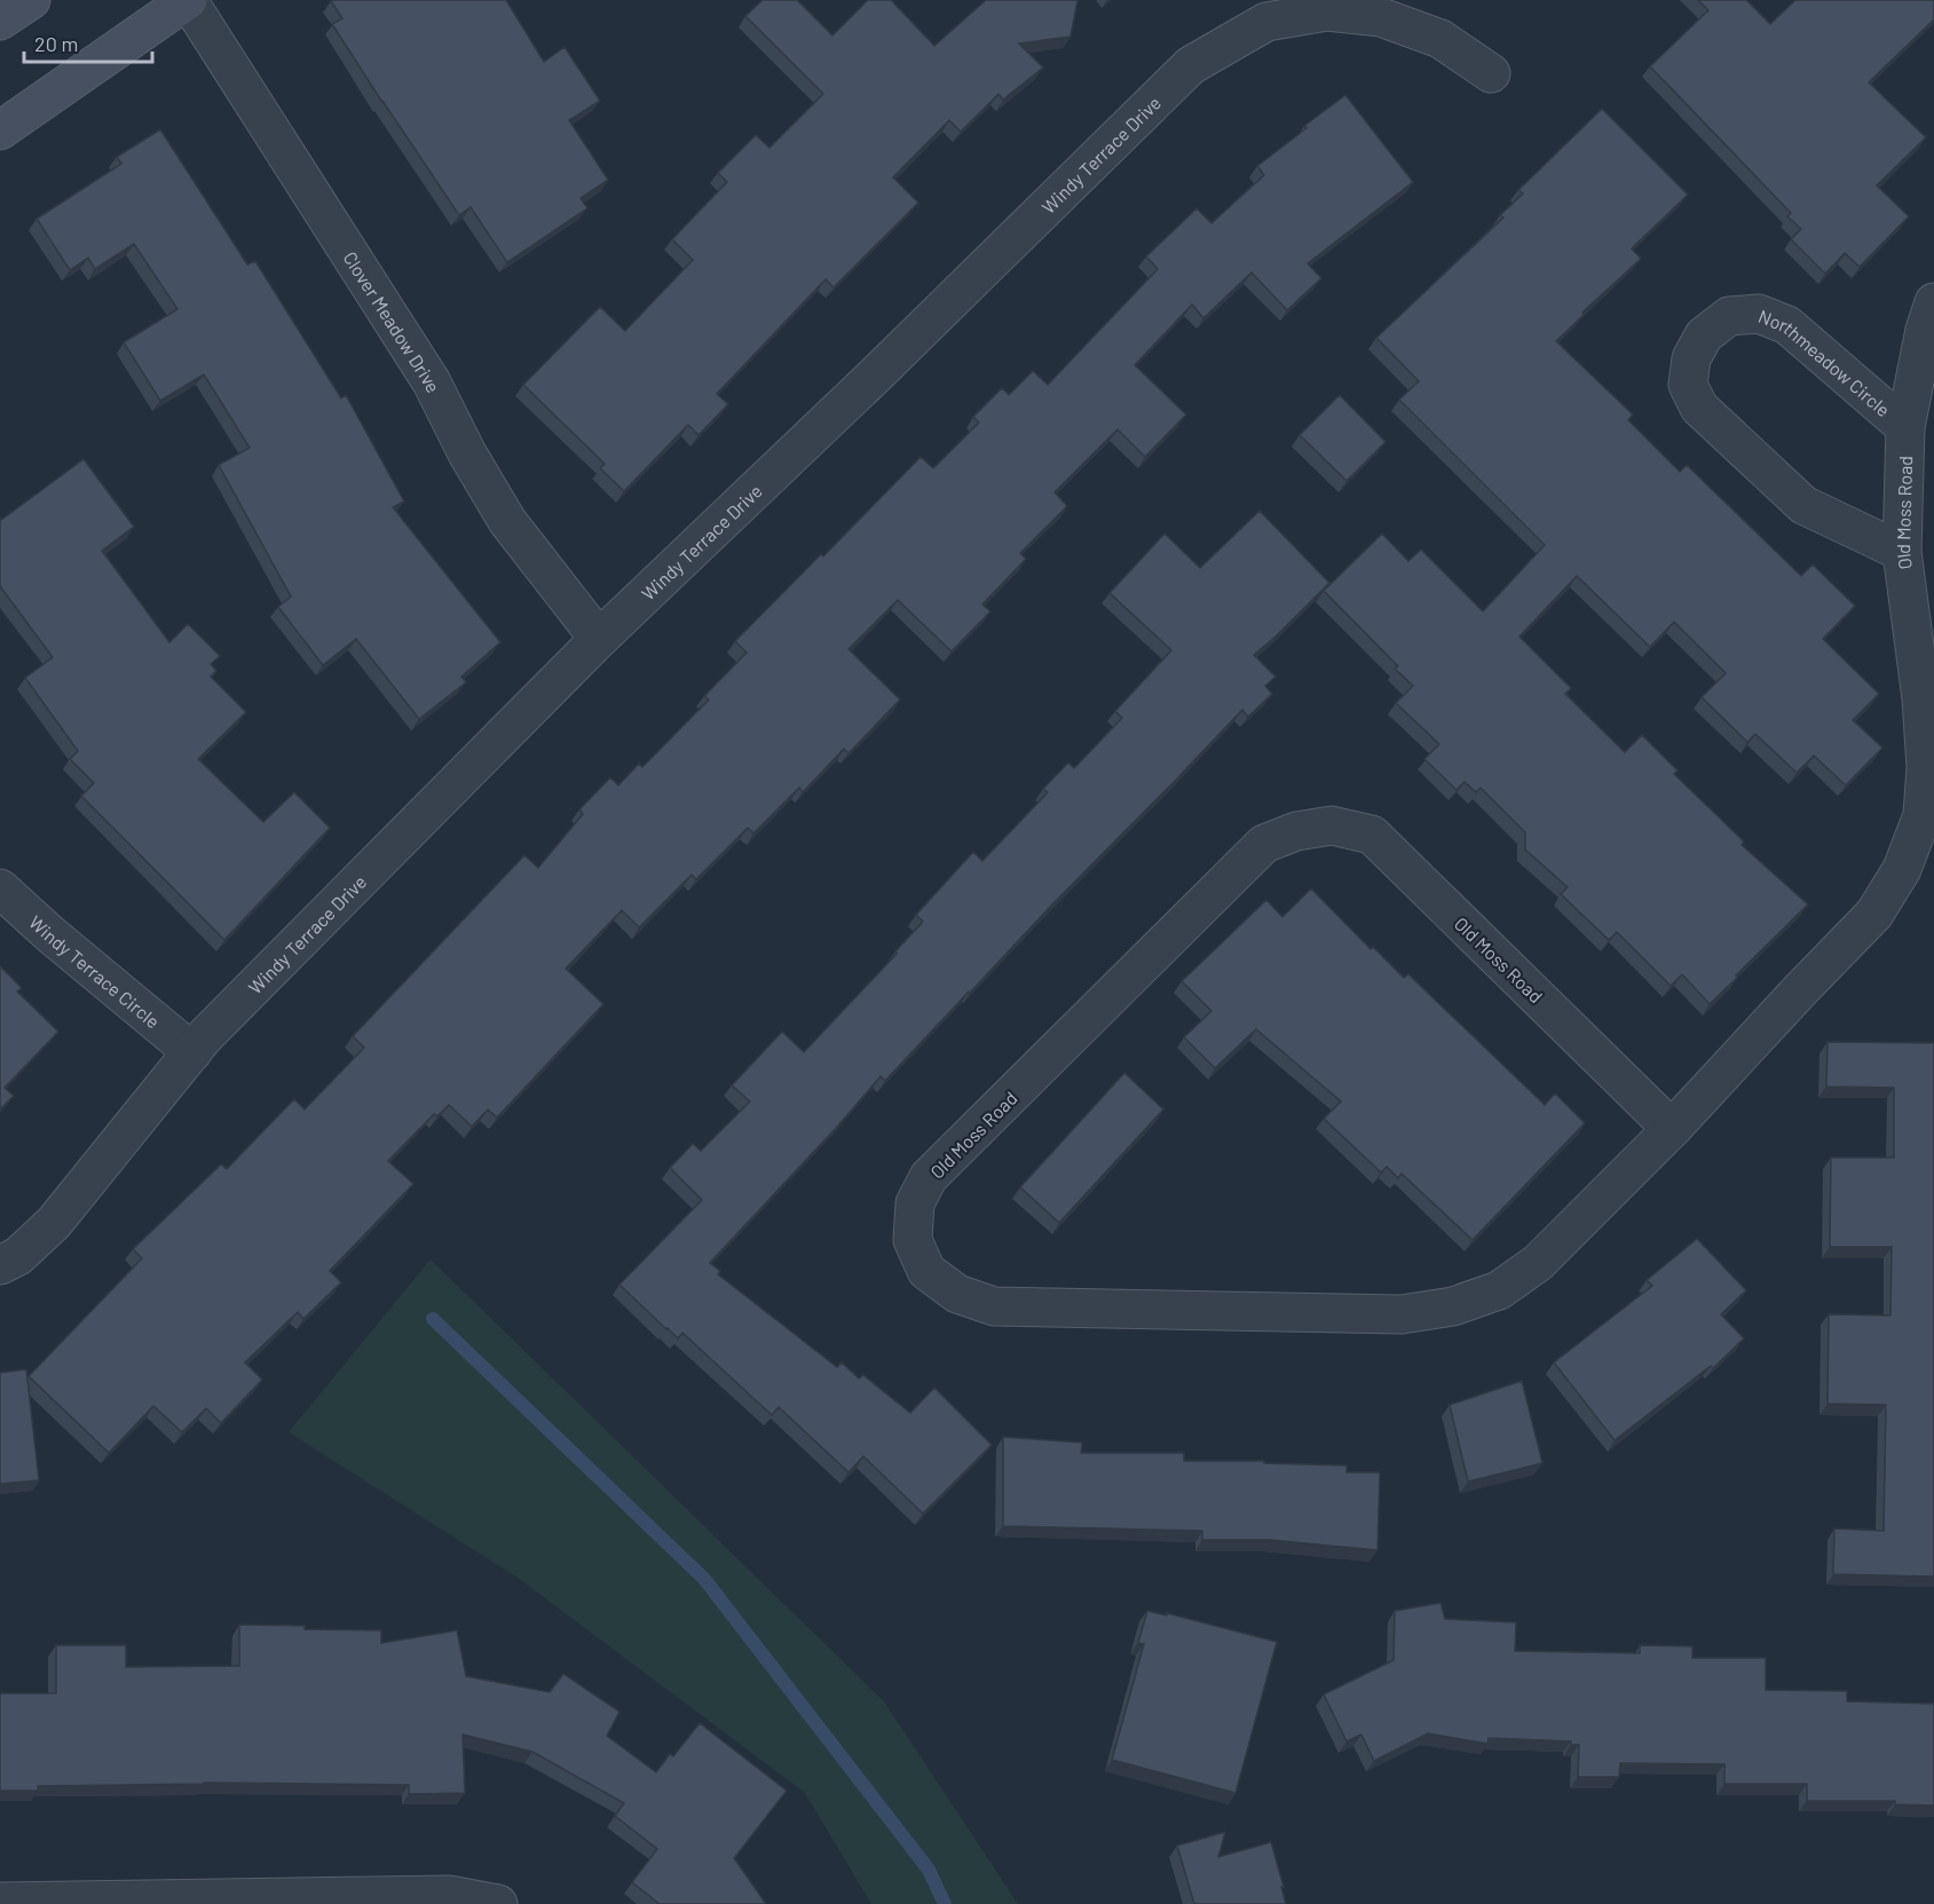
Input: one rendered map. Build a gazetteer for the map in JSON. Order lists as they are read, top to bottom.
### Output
{
  "streets": {
    "street": [
      "Windy Terrace Drive",
      "Clover Meadow Drive",
      "Northmeadow Circle",
      "Old Moss Road",
      "Windy Terrace Circle"
    ]
  },
  "crossings": [
    ["Windy Terrace Drive", "Clover Meadow Drive"],
    ["Windy Terrace Drive", "Windy Terrace Circle"],
    ["Northmeadow Circle", "Old Moss Road"]
  ],
  "scale_bar": "20 m"
}
